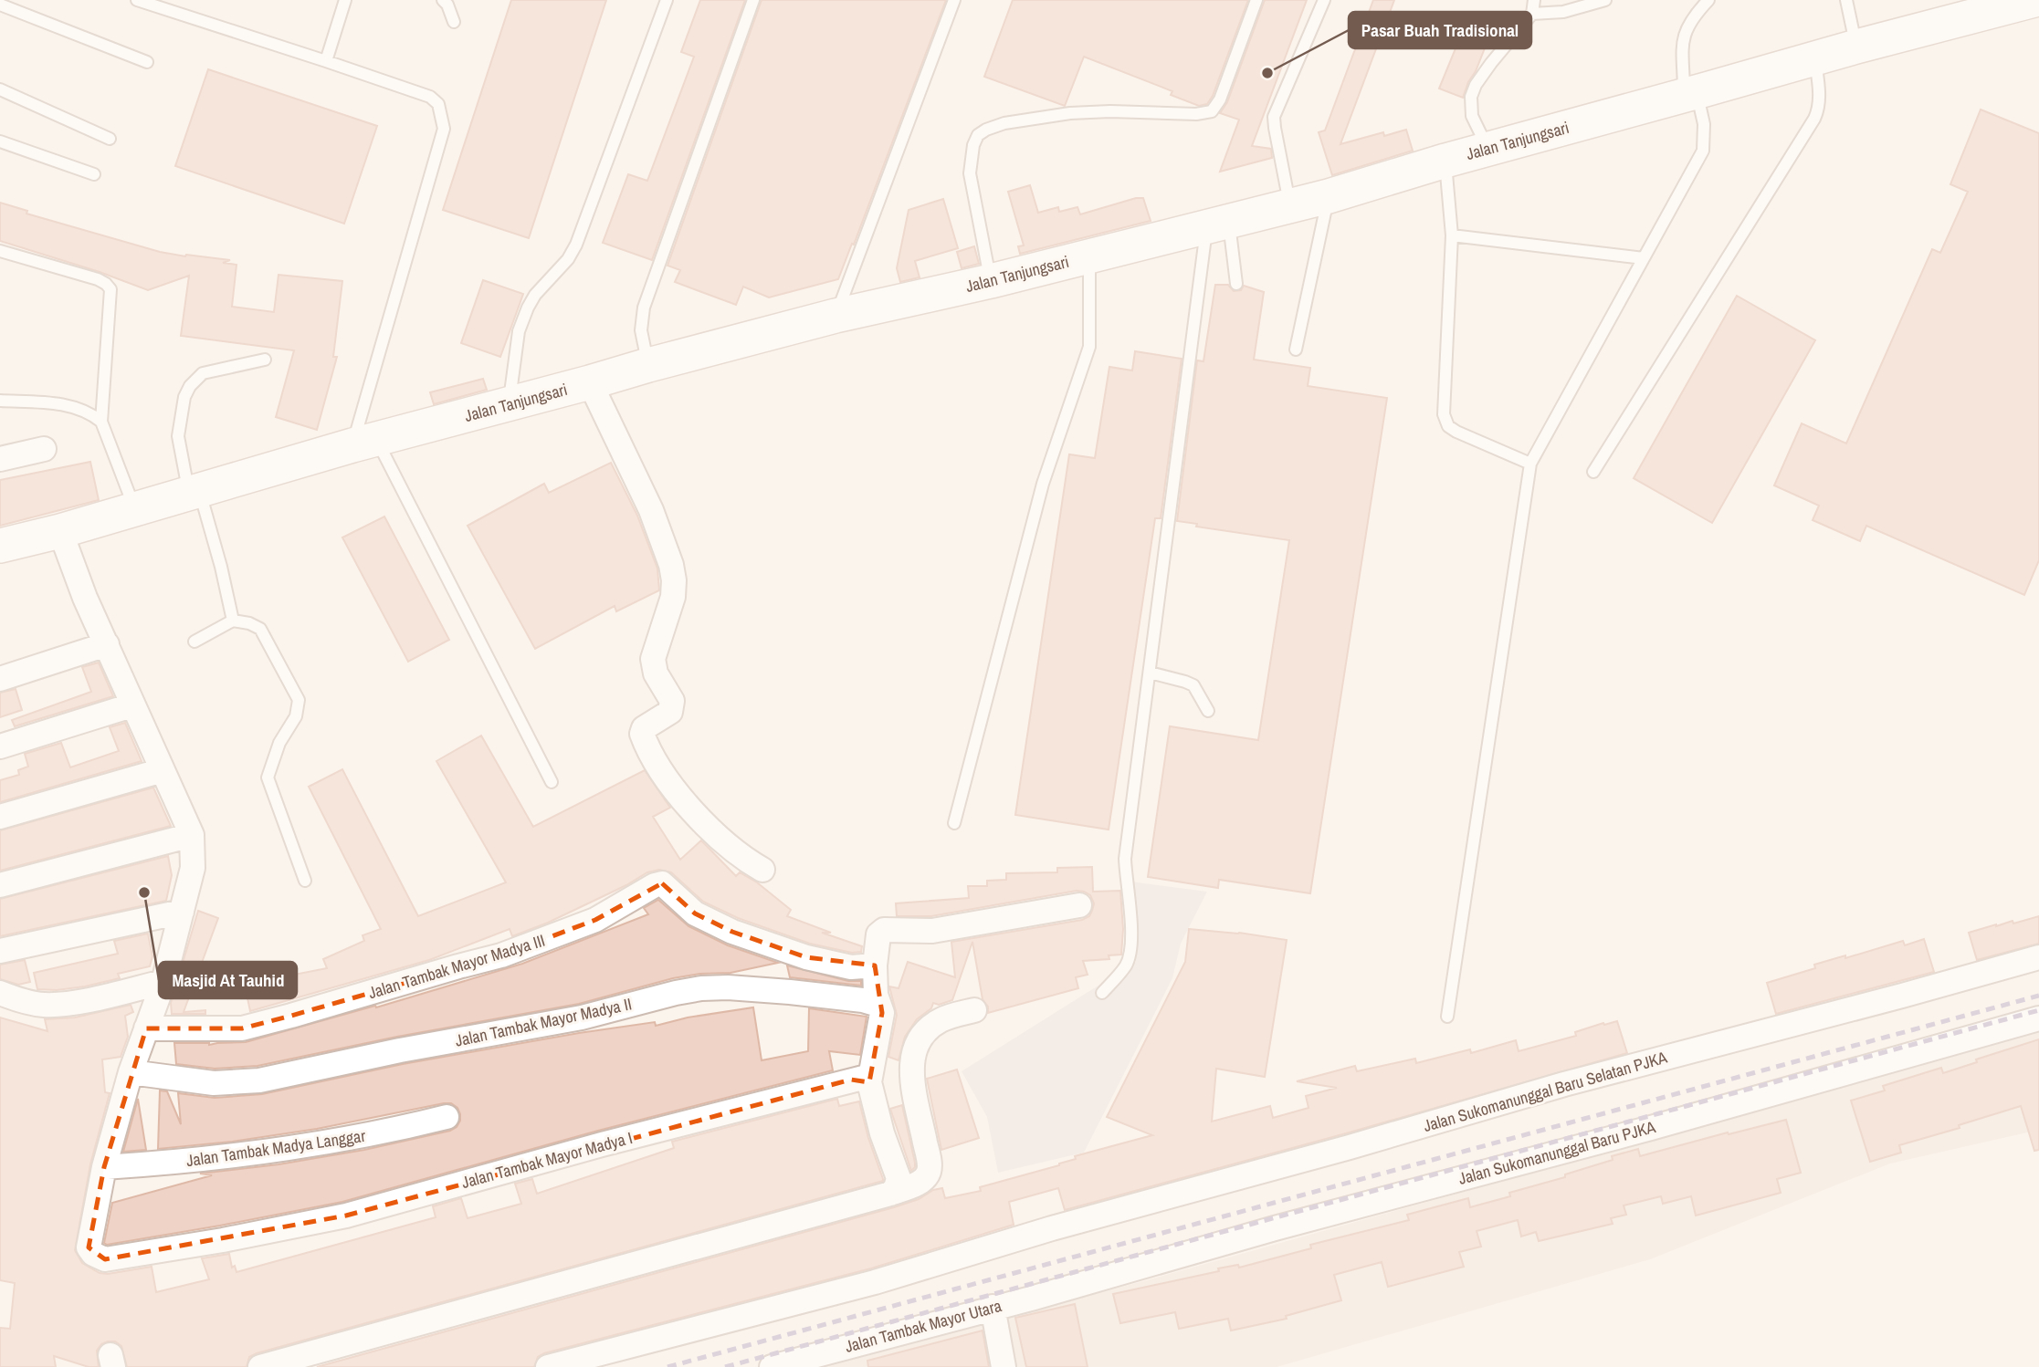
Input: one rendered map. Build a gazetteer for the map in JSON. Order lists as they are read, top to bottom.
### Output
{
  "streets": {
    "main road": ["Jalan Tanjungsari"],
    "street": [
      "Jalan Tambak Mayor Madya III",
      "Jalan Tambak Mayor Madya II",
      "Jalan Sukomanunggal Baru Selatan PJKA",
      "Jalan Tambak Madya Langgar",
      "Jalan Sukomanunggal Baru PJKA",
      "Jalan Tambak Mayor Madya I",
      "Jalan Tambak Mayor Utara"
    ]
  },
  "crossings": [
    ["Jalan Tambak Madya Langgar", "Jalan Tambak Mayor Madya I"],
    ["Jalan Sukomanunggal Baru PJKA", "Jalan Tambak Mayor Utara"]
  ],
  "places": ["Pasar Buah Tradisional", "Masjid At Tauhid"]
}
